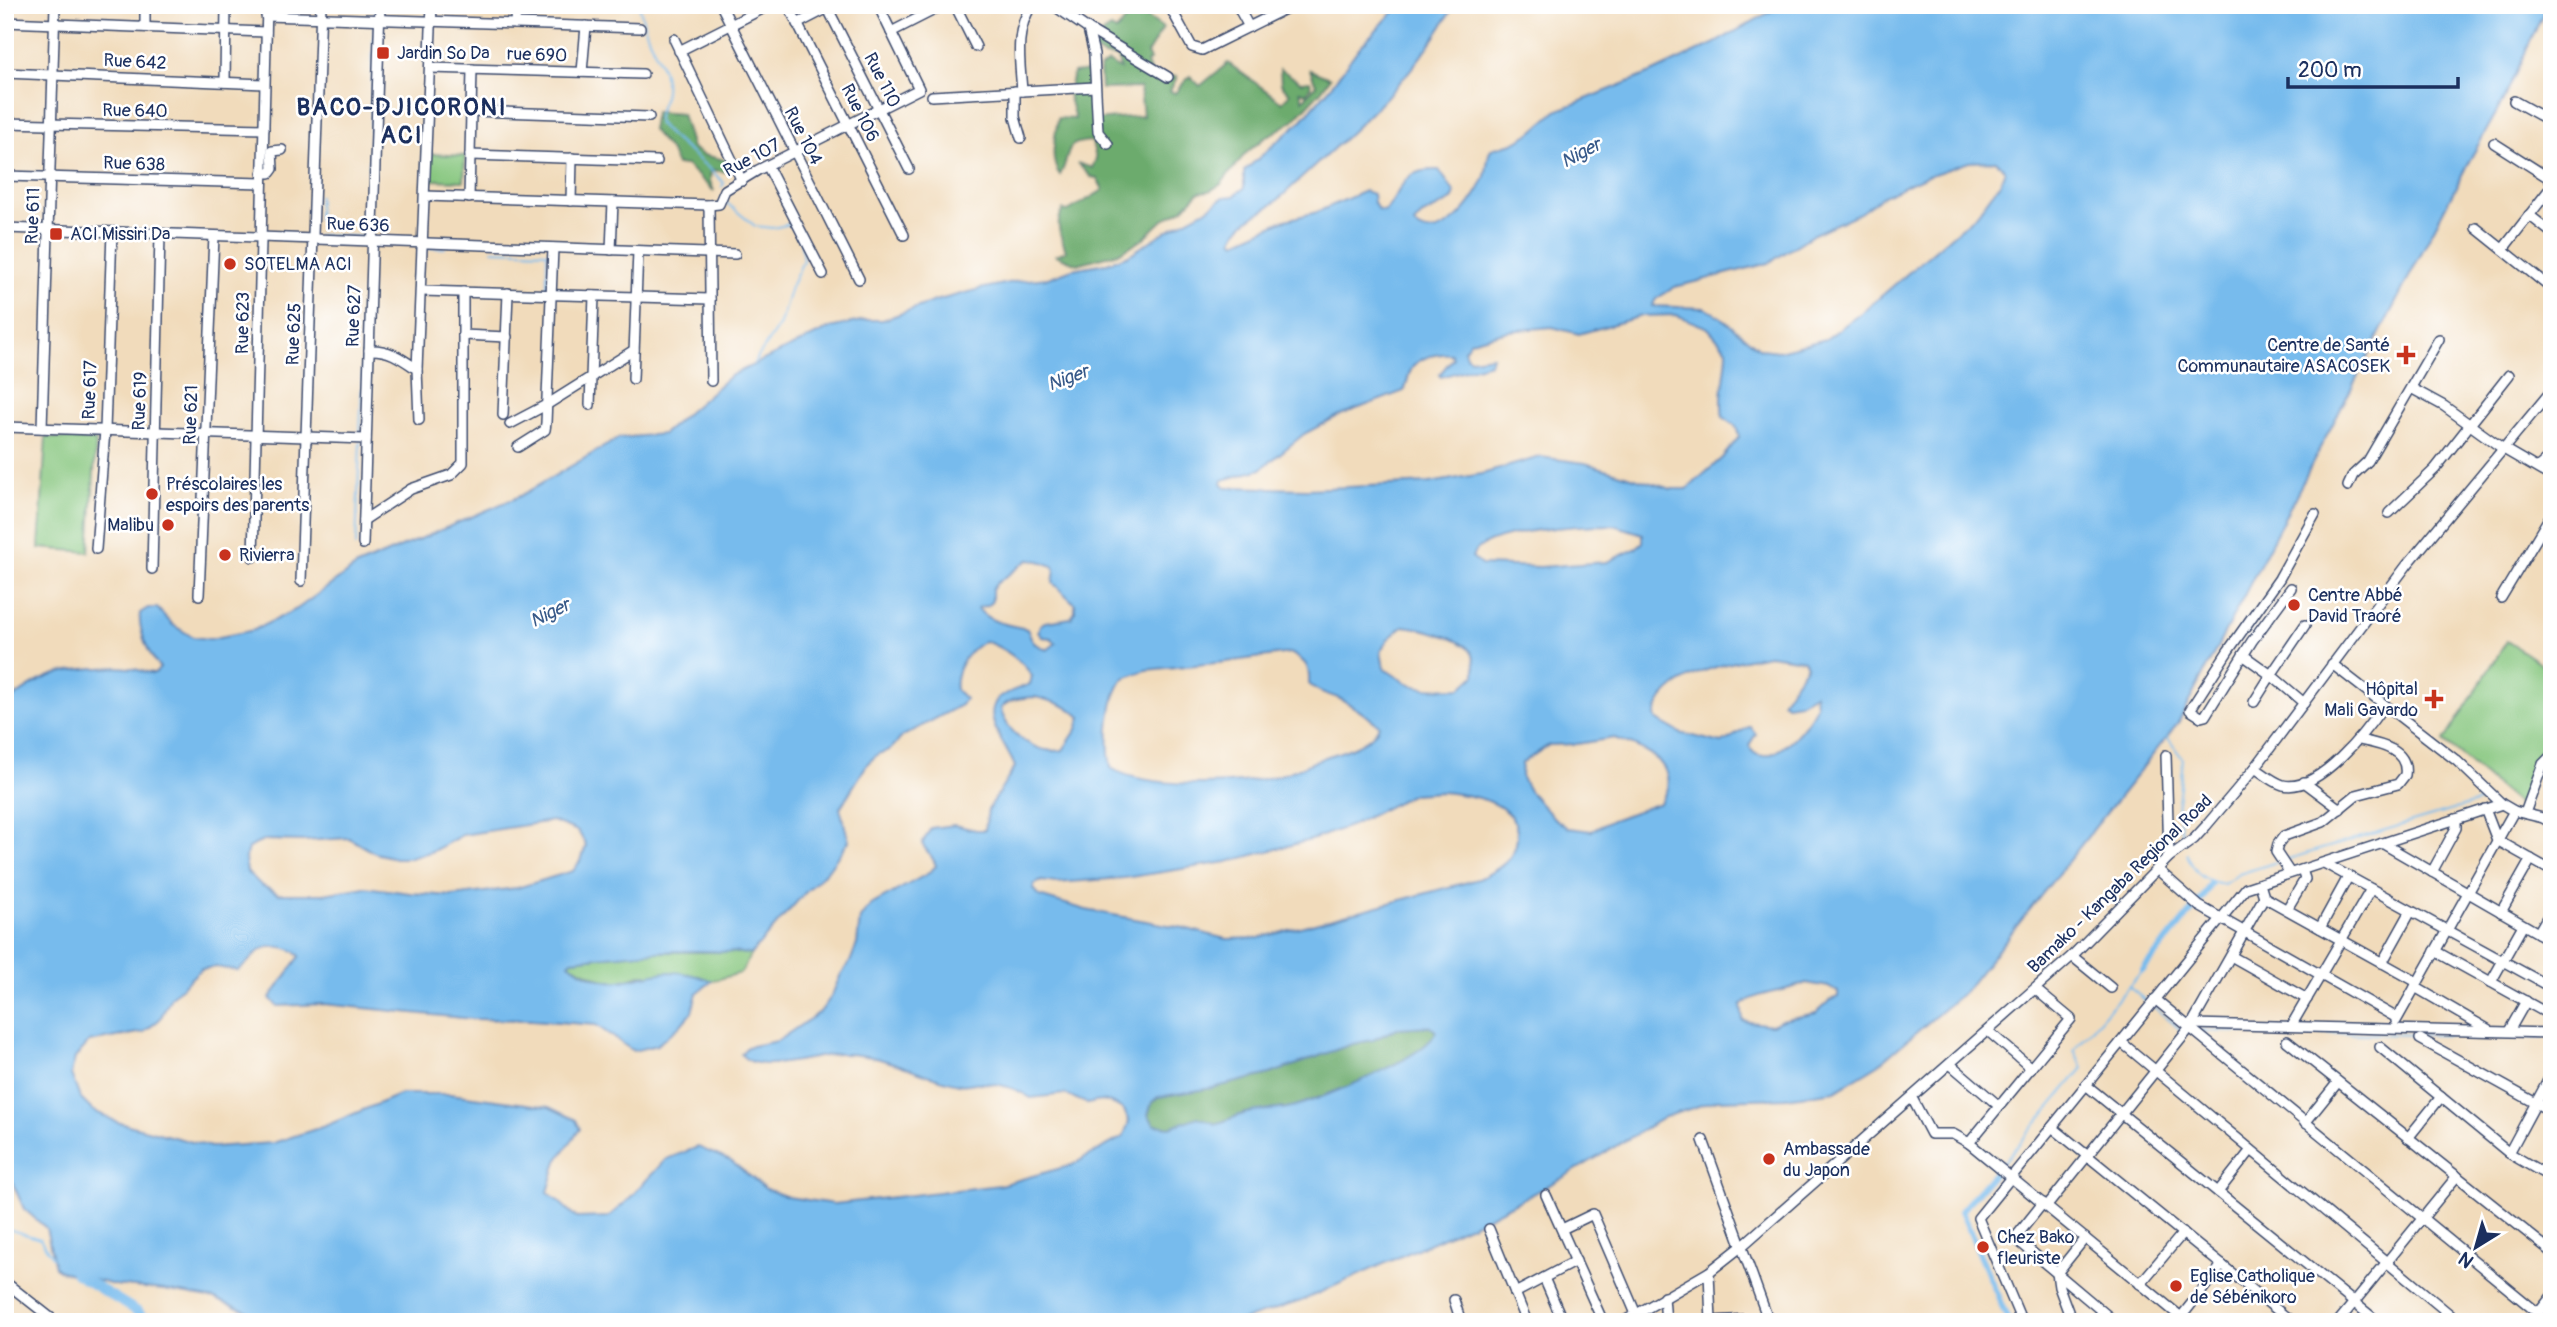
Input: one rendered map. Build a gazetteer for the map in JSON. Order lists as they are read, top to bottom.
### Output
{
  "streets": {
    "street": [
      "rue 690",
      "Rue 642",
      "Rue 110",
      "Rue 640",
      "Rue 106",
      "Rue 104",
      "Rue 107",
      "Rue 638",
      "Rue 611",
      "Rue 636",
      "Rue 627",
      "Rue 623",
      "Rue 625",
      "Rue 617",
      "Rue 619",
      "Rue 621",
      "Bamako - Kangaba Regional Road"
    ]
  },
  "crossings": [
    ["Rue 642", "Rue 611"],
    ["Rue 642", "Rue 623"],
    ["Rue 110", "Rue 107"],
    ["Rue 640", "Rue 611"],
    ["Rue 640", "Rue 623"],
    ["Rue 106", "Rue 107"],
    ["Rue 104", "Rue 107"],
    ["Rue 638", "Rue 611"],
    ["Rue 638", "Rue 623"],
    ["Rue 611", "Rue 636"],
    ["Rue 636", "Rue 627"],
    ["Rue 636", "Rue 623"],
    ["Rue 636", "Rue 625"],
    ["Rue 636", "Rue 617"],
    ["Rue 636", "Rue 619"],
    ["Rue 636", "Rue 621"]
  ],
  "districts": ["BACO-DJICORONI ACI"],
  "water": ["Niger"],
  "places": {
    "transit": ["Jardin So Da", "ACI Missiri Da"],
    "other": [
      "SOTELMA ACI",
      "Préscolaires les espoirs des parents",
      "Malibu",
      "Rivierra",
      "Centre Abbé David Traoré",
      "Ambassade du Japon",
      "Chez Bako fleuriste",
      "Eglise Catholique de Sébénikoro"
    ],
    "health": ["Centre de Santé Communautaire ASACOSEK", "Hôpital Mali Gavardo"]
  },
  "scale_bar": "200 m",
  "north": "bottom left"
}
